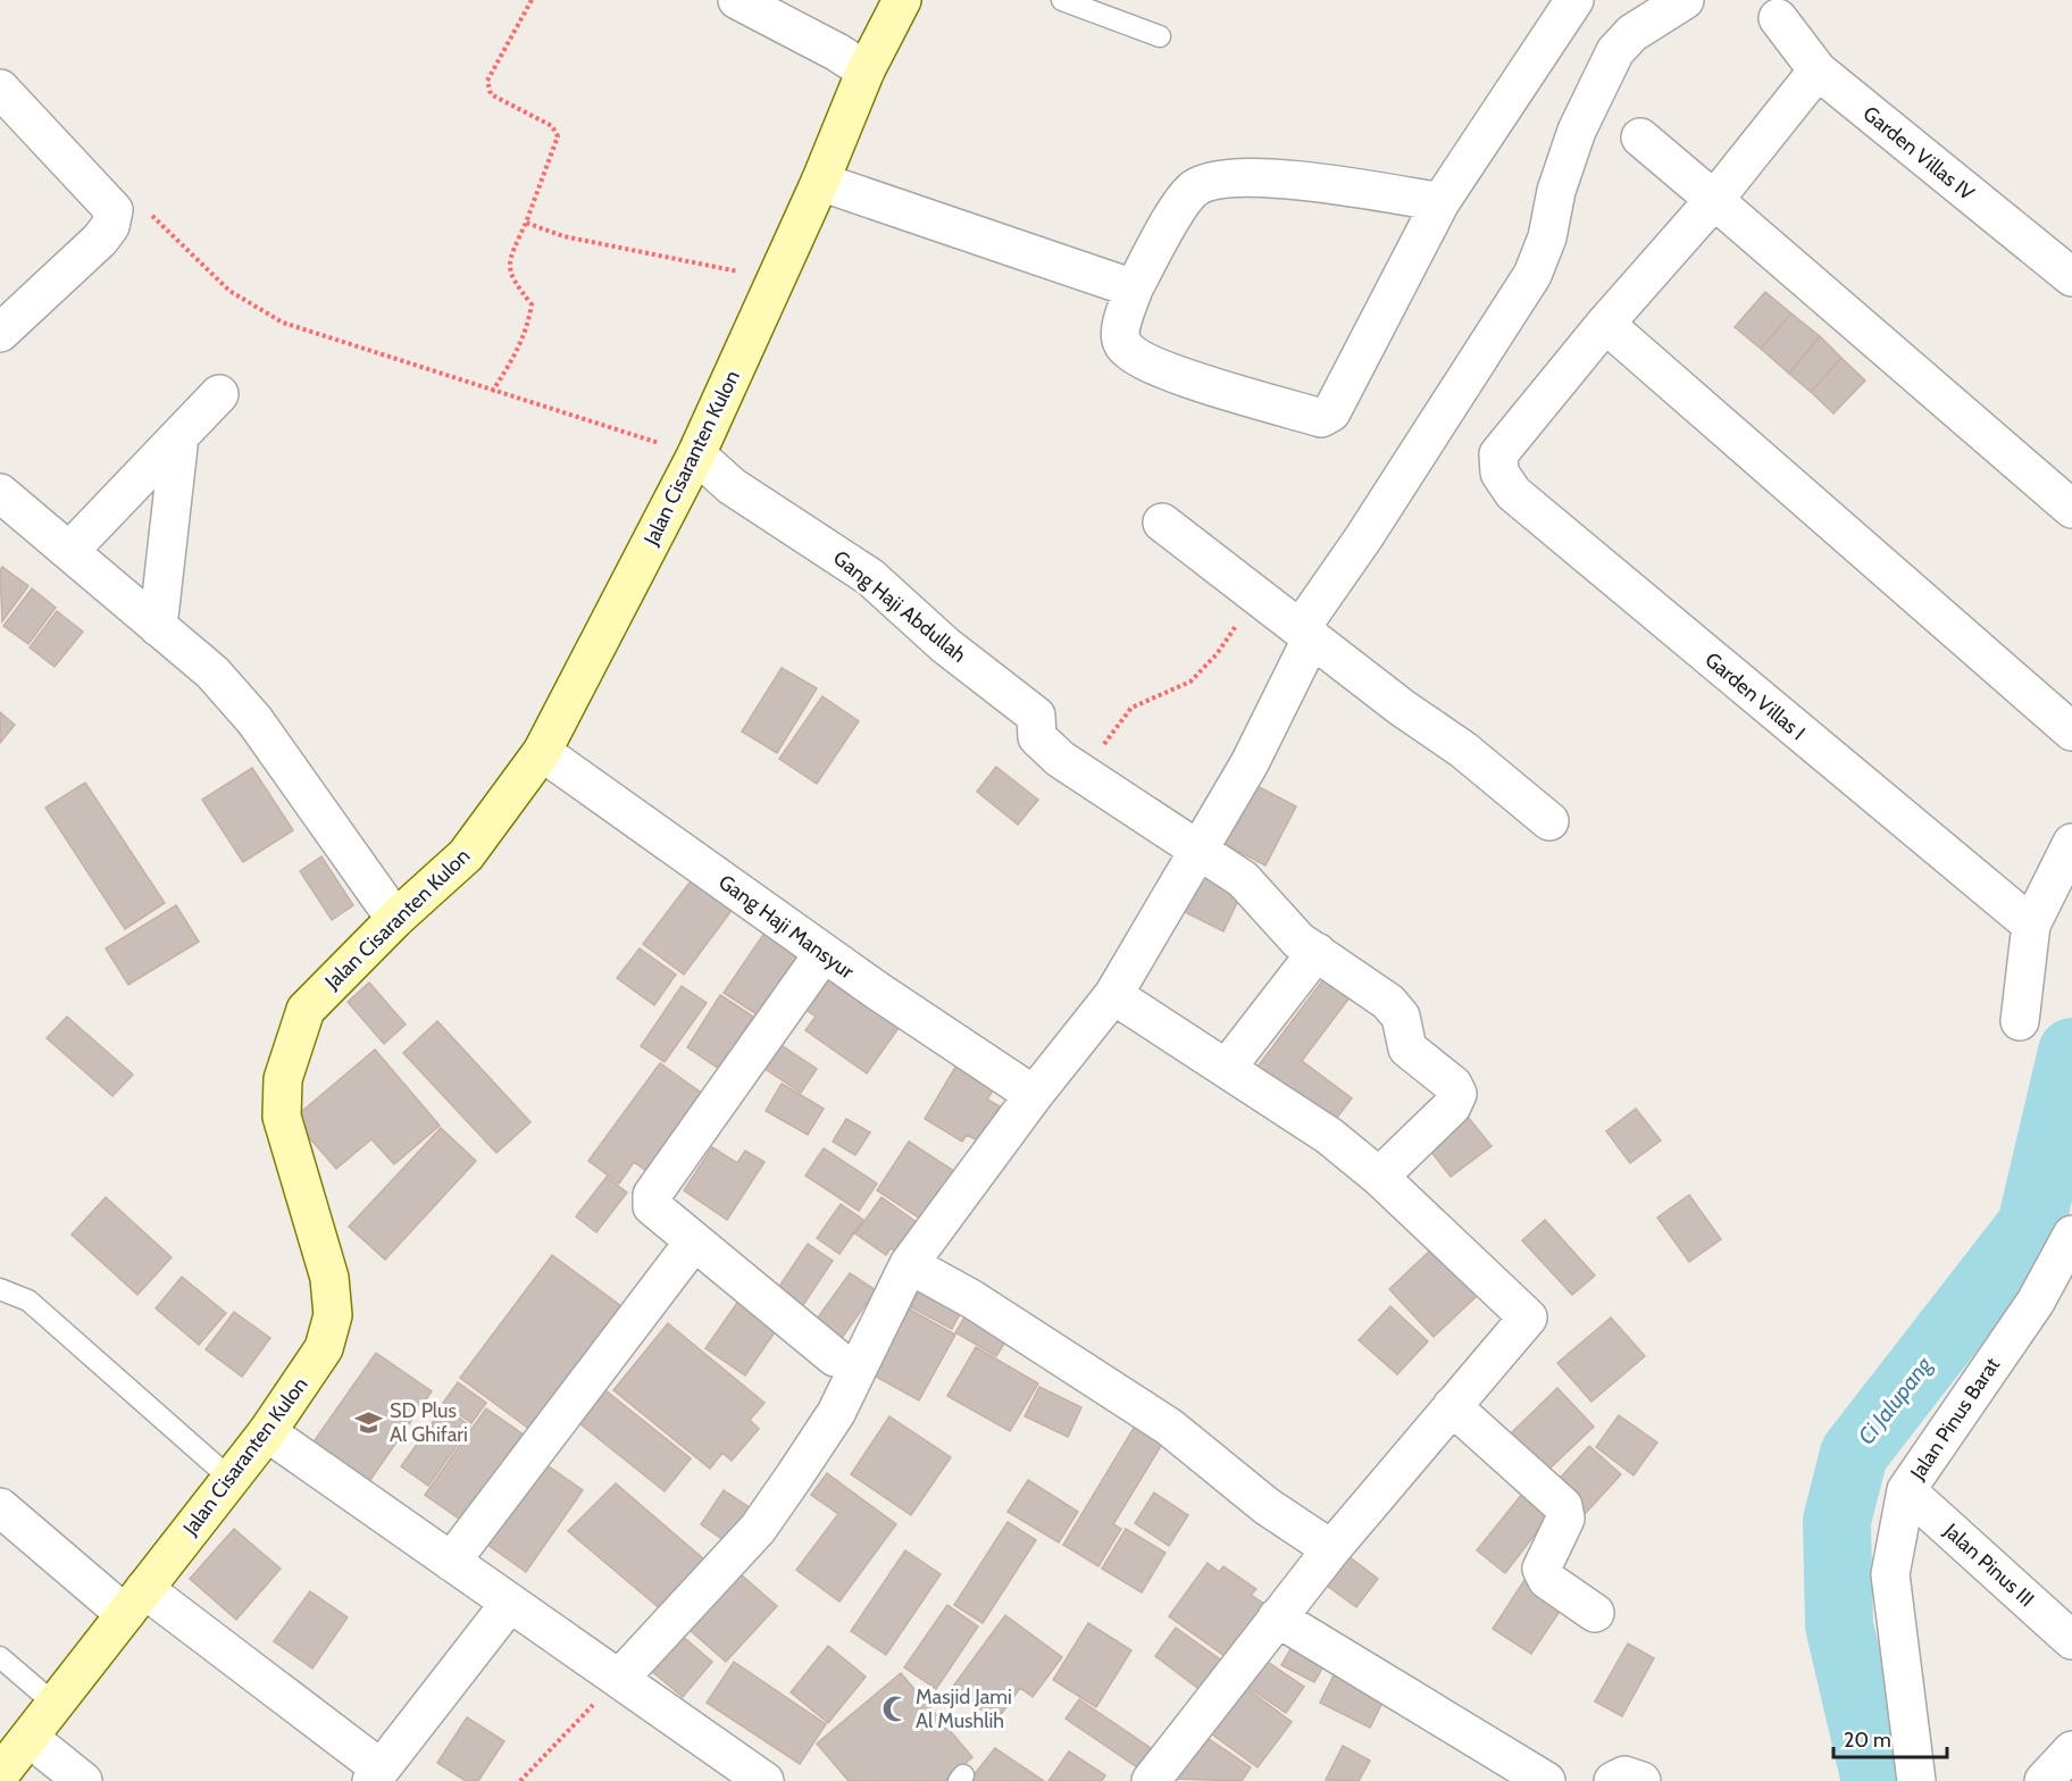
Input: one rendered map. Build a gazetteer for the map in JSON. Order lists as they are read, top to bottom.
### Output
{
  "streets": {
    "main road": ["Jalan Cisaranten Kulon"],
    "street": [
      "Garden Villas IV",
      "Gang Haji Abdullah",
      "Garden Villas I",
      "Gang Haji Mansyur",
      "Jalan Pinus Barat",
      "Jalan Pinus III"
    ]
  },
  "crossings": [
    ["Jalan Cisaranten Kulon", "Gang Haji Abdullah"],
    ["Jalan Cisaranten Kulon", "Gang Haji Mansyur"],
    ["Jalan Pinus Barat", "Jalan Pinus III"]
  ],
  "water": ["Ci Jalupang"],
  "places": {
    "school or university": ["SD Plus Al Ghifari"],
    "mosque": ["Masjid Jami Al Mushlih"]
  },
  "scale_bar": "20 m"
}
